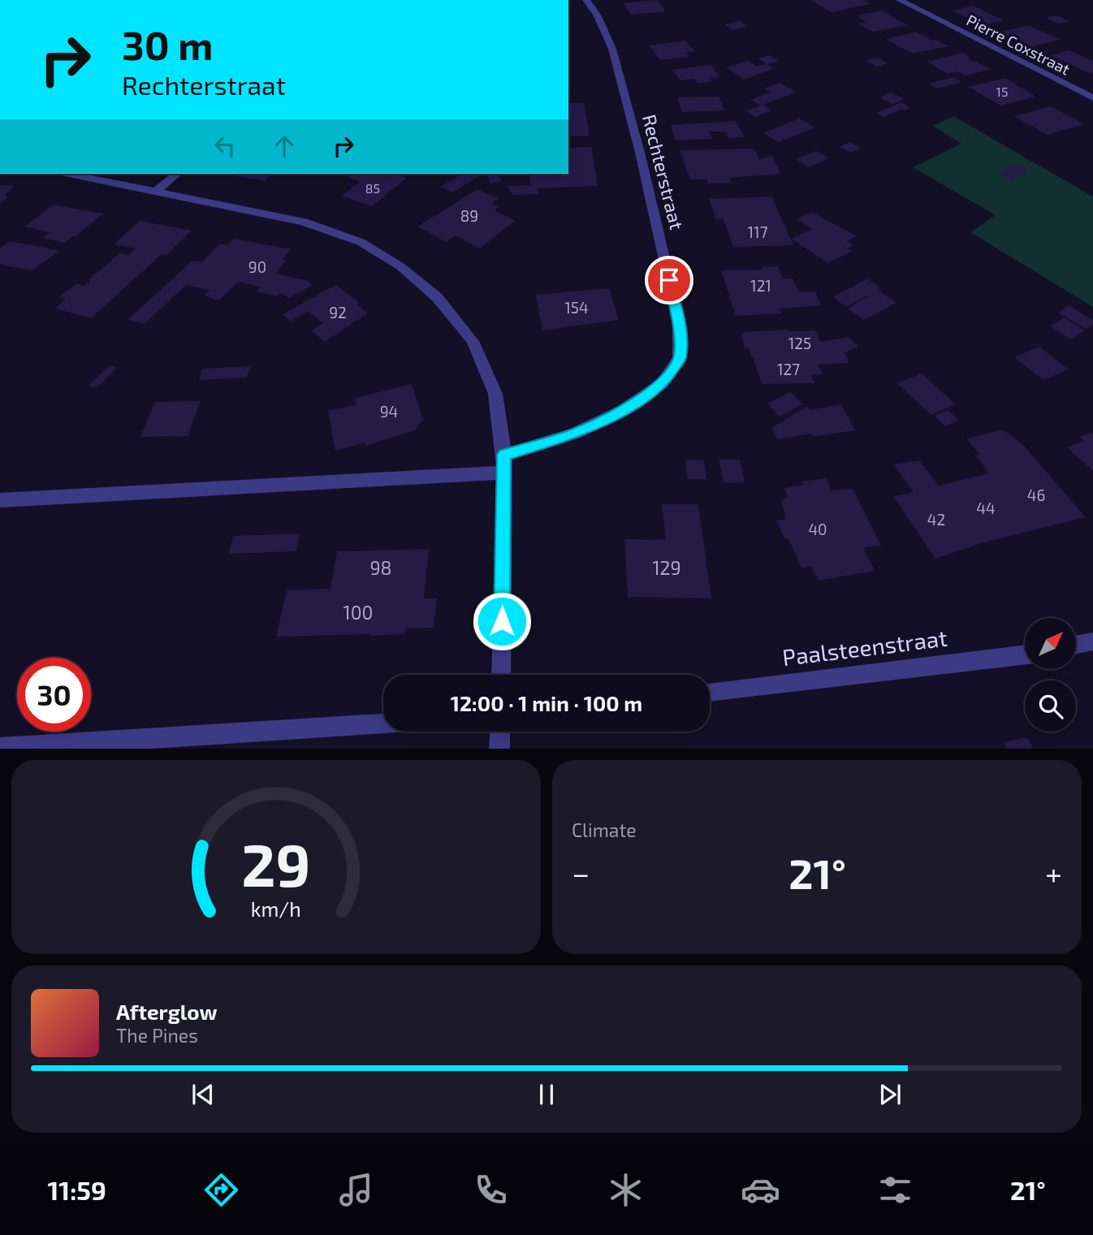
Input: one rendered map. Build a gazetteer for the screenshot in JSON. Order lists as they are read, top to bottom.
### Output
{
  "streets": {
    "street": ["Pierre Coxstraat", "Rechterstraat", "Paalsteenstraat"]
  },
  "house_numbers": [
    "15",
    "85",
    "89",
    "117",
    "90",
    "121",
    "154",
    "92",
    "125",
    "127",
    "94",
    "46",
    "44",
    "42",
    "40",
    "98",
    "129",
    "100"
  ],
  "north": "top right",
  "page": {
    "turn": ["30 m", "Rechterstraat"],
    "limit": "30",
    "trip": "12:00 · 1 min · 100 m",
    "tile": "Climate",
    "heat": ["−", "21°", "+"],
    "song": ["Afterglow", "The Pines"],
    "tabs": ["11:59", "21°"],
    "gauge": ["29", "km/h"]
  }
}
